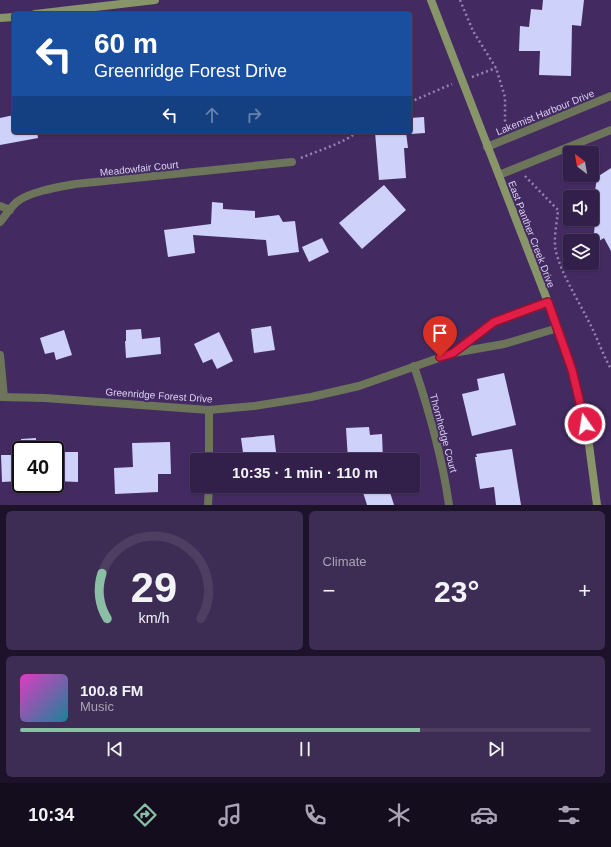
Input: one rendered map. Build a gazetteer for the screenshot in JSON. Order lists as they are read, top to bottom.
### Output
{
  "streets": {
    "street": [
      "Lakemist Harbour Drive",
      "Meadowfair Court",
      "East Panther Creek Drive",
      "Greenridge Forest Drive",
      "Thornhedge Court"
    ]
  },
  "crossings": [
    ["Lakemist Harbour Drive", "East Panther Creek Drive"],
    ["East Panther Creek Drive", "Greenridge Forest Drive"],
    ["Greenridge Forest Drive", "Thornhedge Court"]
  ],
  "north": "top left",
  "page": {
    "turn": ["60 m", "Greenridge Forest Drive"],
    "limit": "40",
    "trip": "10:35 · 1 min · 110 m",
    "tile": "Climate",
    "heat": ["−", "23°", "+"],
    "song": ["100.8 FM", "Music"],
    "tabs": "10:34",
    "gauge": ["29", "km/h"]
  }
}
